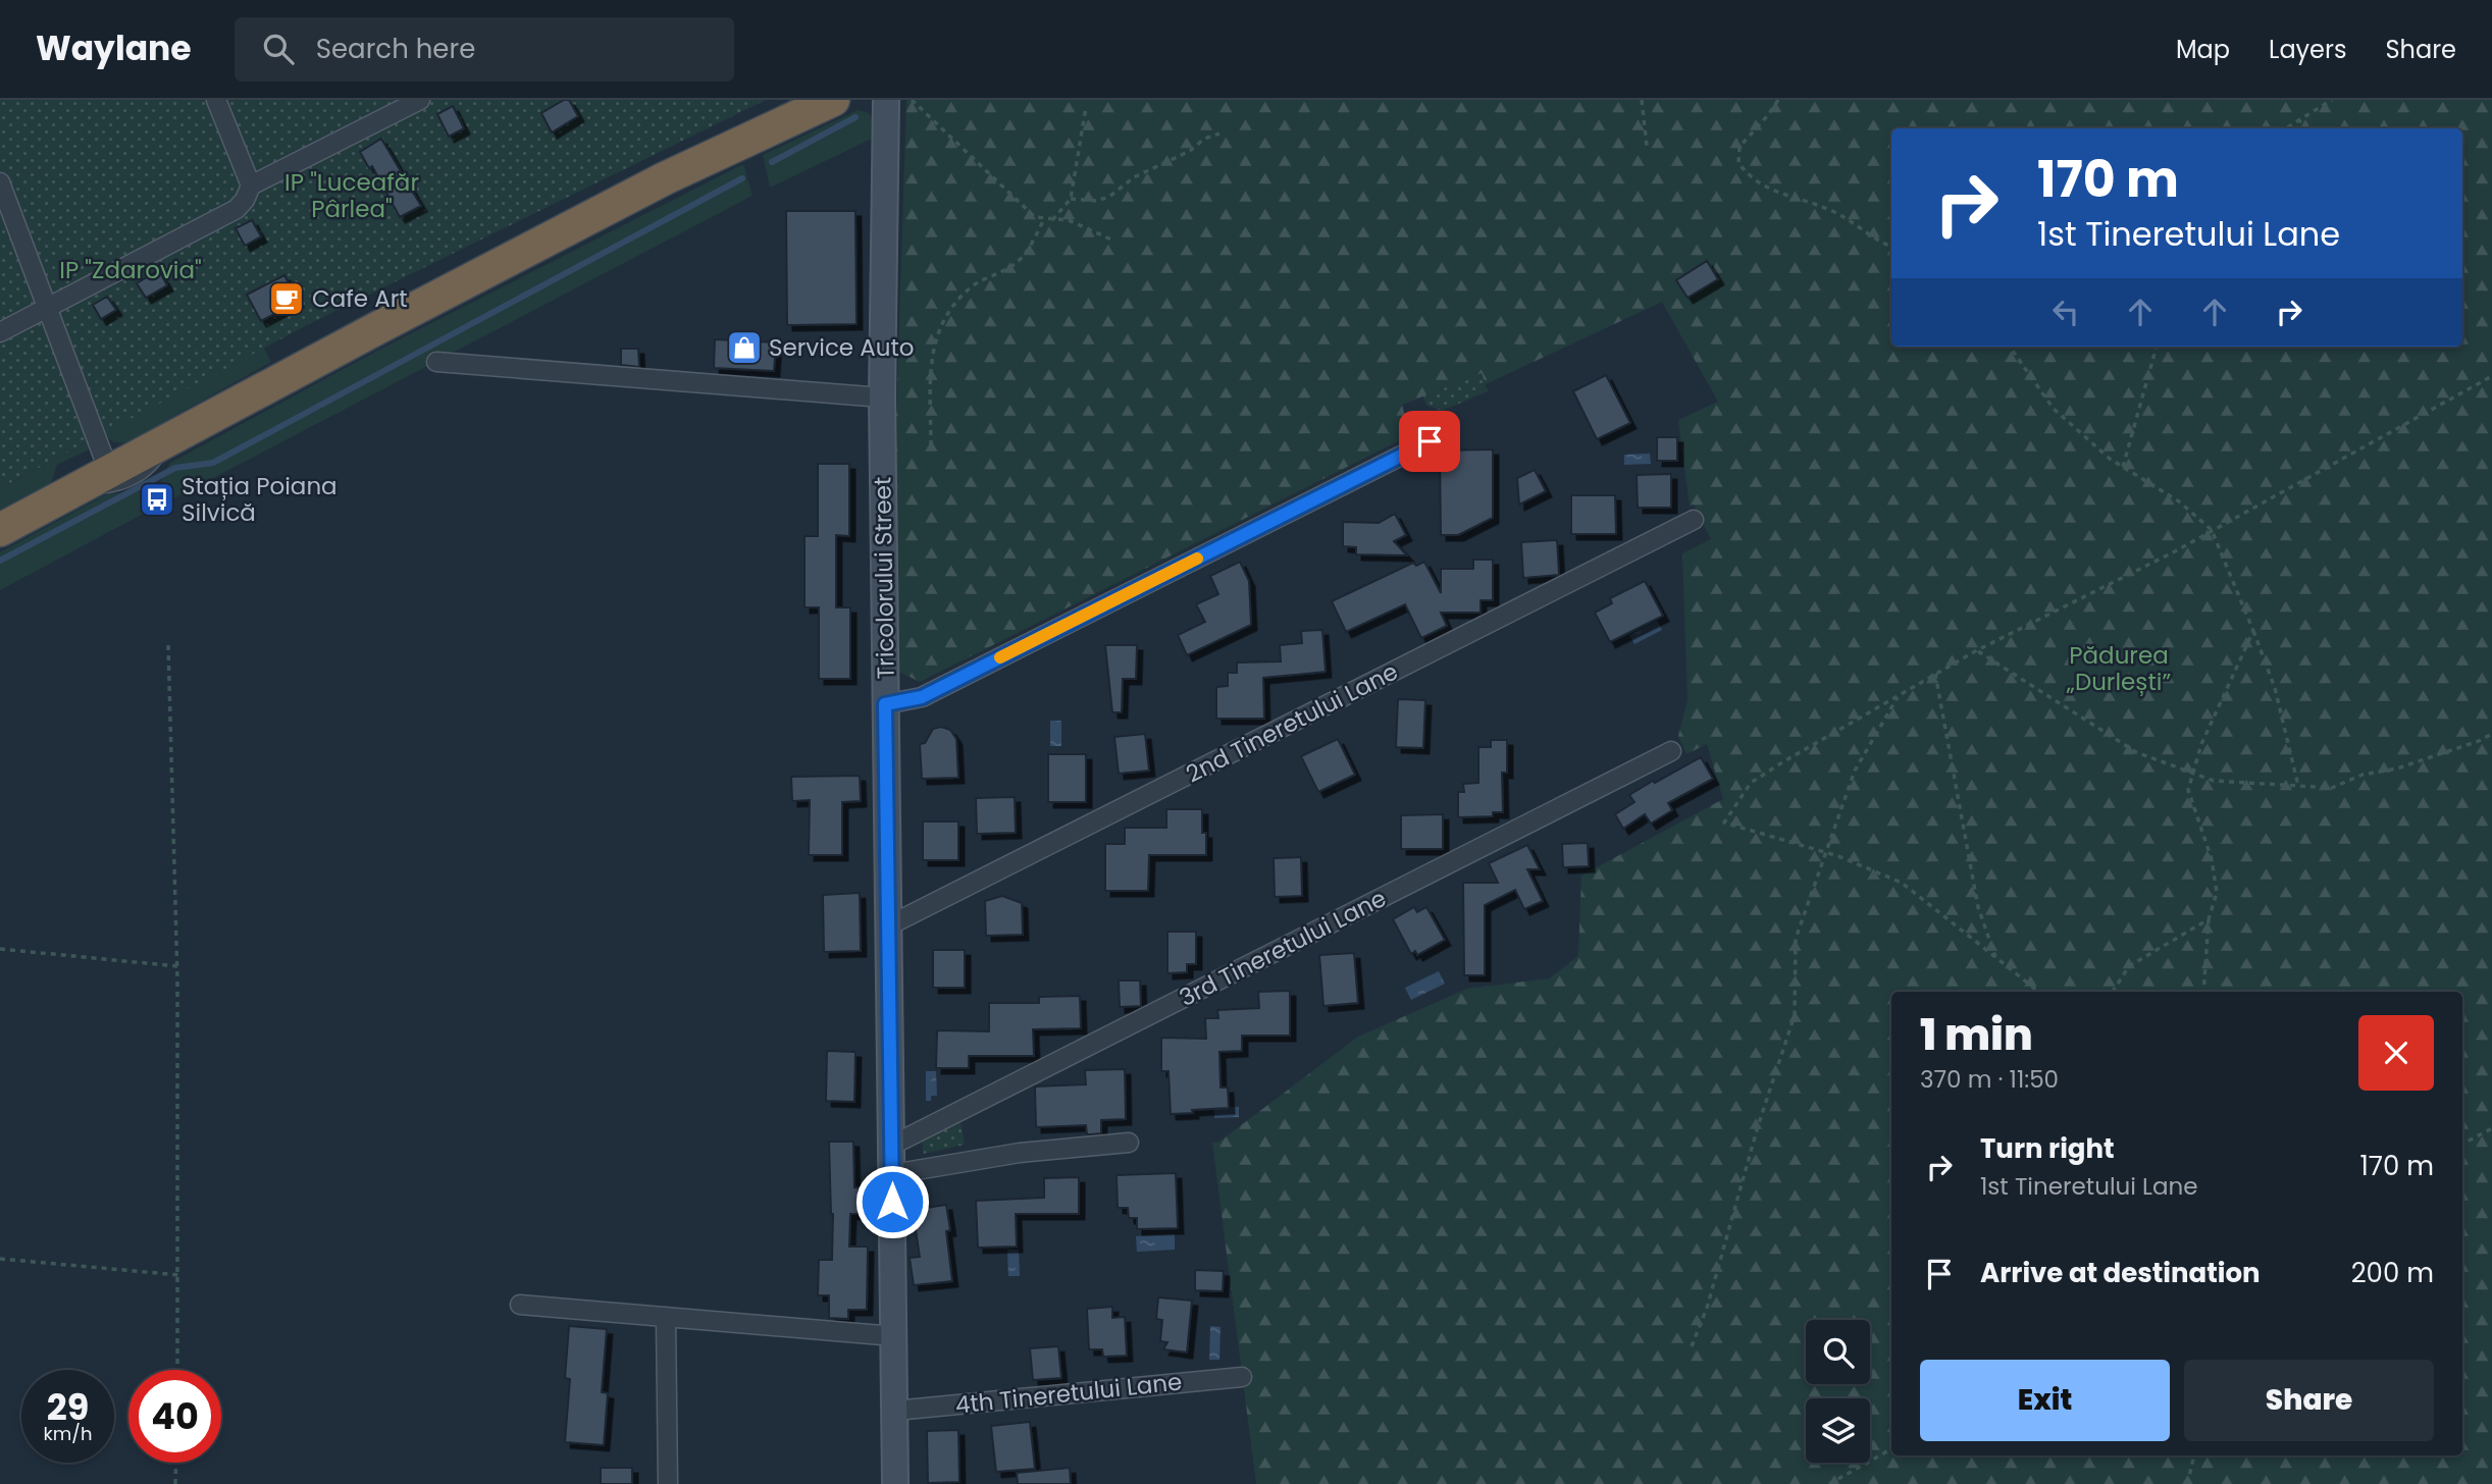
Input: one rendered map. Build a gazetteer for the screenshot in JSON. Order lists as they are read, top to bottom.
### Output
{
  "streets": {
    "street": [
      "Tricolorului Street",
      "2nd Tineretului Lane",
      "3rd Tineretului Lane",
      "4th Tineretului Lane"
    ]
  },
  "crossings": [
    ["Tricolorului Street", "2nd Tineretului Lane"],
    ["Tricolorului Street", "3rd Tineretului Lane"],
    ["Tricolorului Street", "4th Tineretului Lane"]
  ],
  "parks": ["IP \"Luceafăr Pârlea\"", "IP \"Zdarovia\"", "Pădurea „Durlești”"],
  "places": {
    "cafe": ["Cafe Art"],
    "shop": ["Service Auto"],
    "bus stop": ["Stația Poiana Silvică"]
  },
  "page": {
    "header": "Waylane",
    "search": "Search here",
    "nav": ["Map", "Layers", "Share"],
    "turn": ["170 m", "1st Tineretului Lane"],
    "heading": ["1 min", "370 m · 11:50"],
    "list": [
      {
        "name": "Turn right",
        "note": "1st Tineretului Lane",
        "value": "170 m"
      },
      {
        "name": "Arrive at destination",
        "value": "200 m"
      }
    ],
    "buttons": ["Exit", "Share"],
    "speed": "29 km/h",
    "limit": "40"
  }
}
